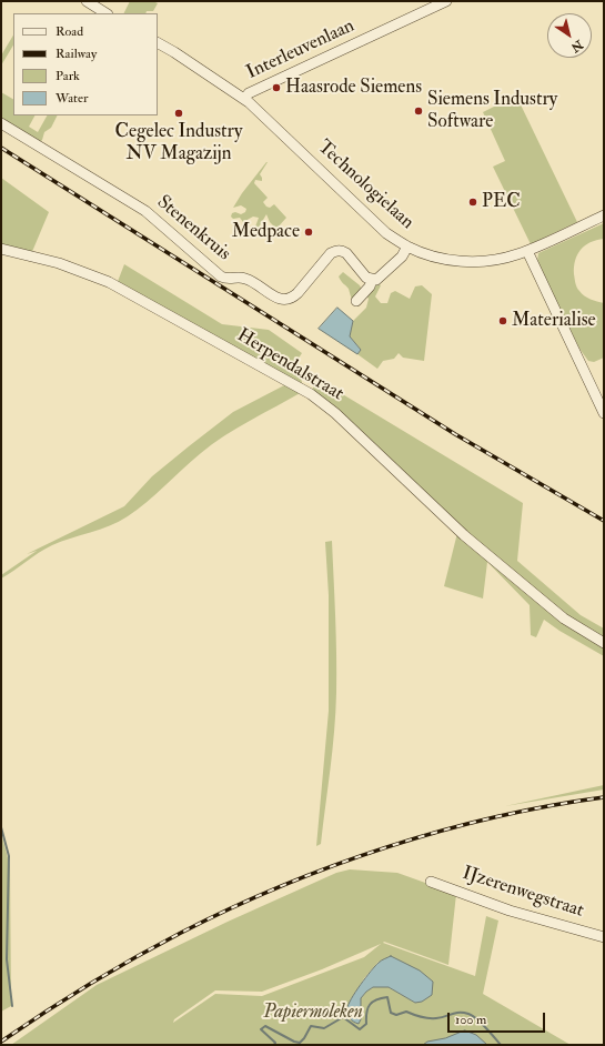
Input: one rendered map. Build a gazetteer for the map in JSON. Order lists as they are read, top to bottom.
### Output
{
  "streets": {
    "street": [
      "Interleuvenlaan",
      "Technologielaan",
      "Stenenkruis",
      "Herpendalstraat",
      "IJzerenwegstraat"
    ]
  },
  "crossings": [
    ["Interleuvenlaan", "Technologielaan"]
  ],
  "parks": ["Papiermoleken"],
  "places": [
    "Haasrode Siemens",
    "Siemens Industry Software",
    "Cegelec Industry NV Magazijn",
    "PEC",
    "Medpace",
    "Materialise"
  ],
  "legend": [
    "Road",
    "Railway",
    "Park",
    "Water"
  ],
  "scale_bar": "100 m",
  "north": "bottom right"
}
